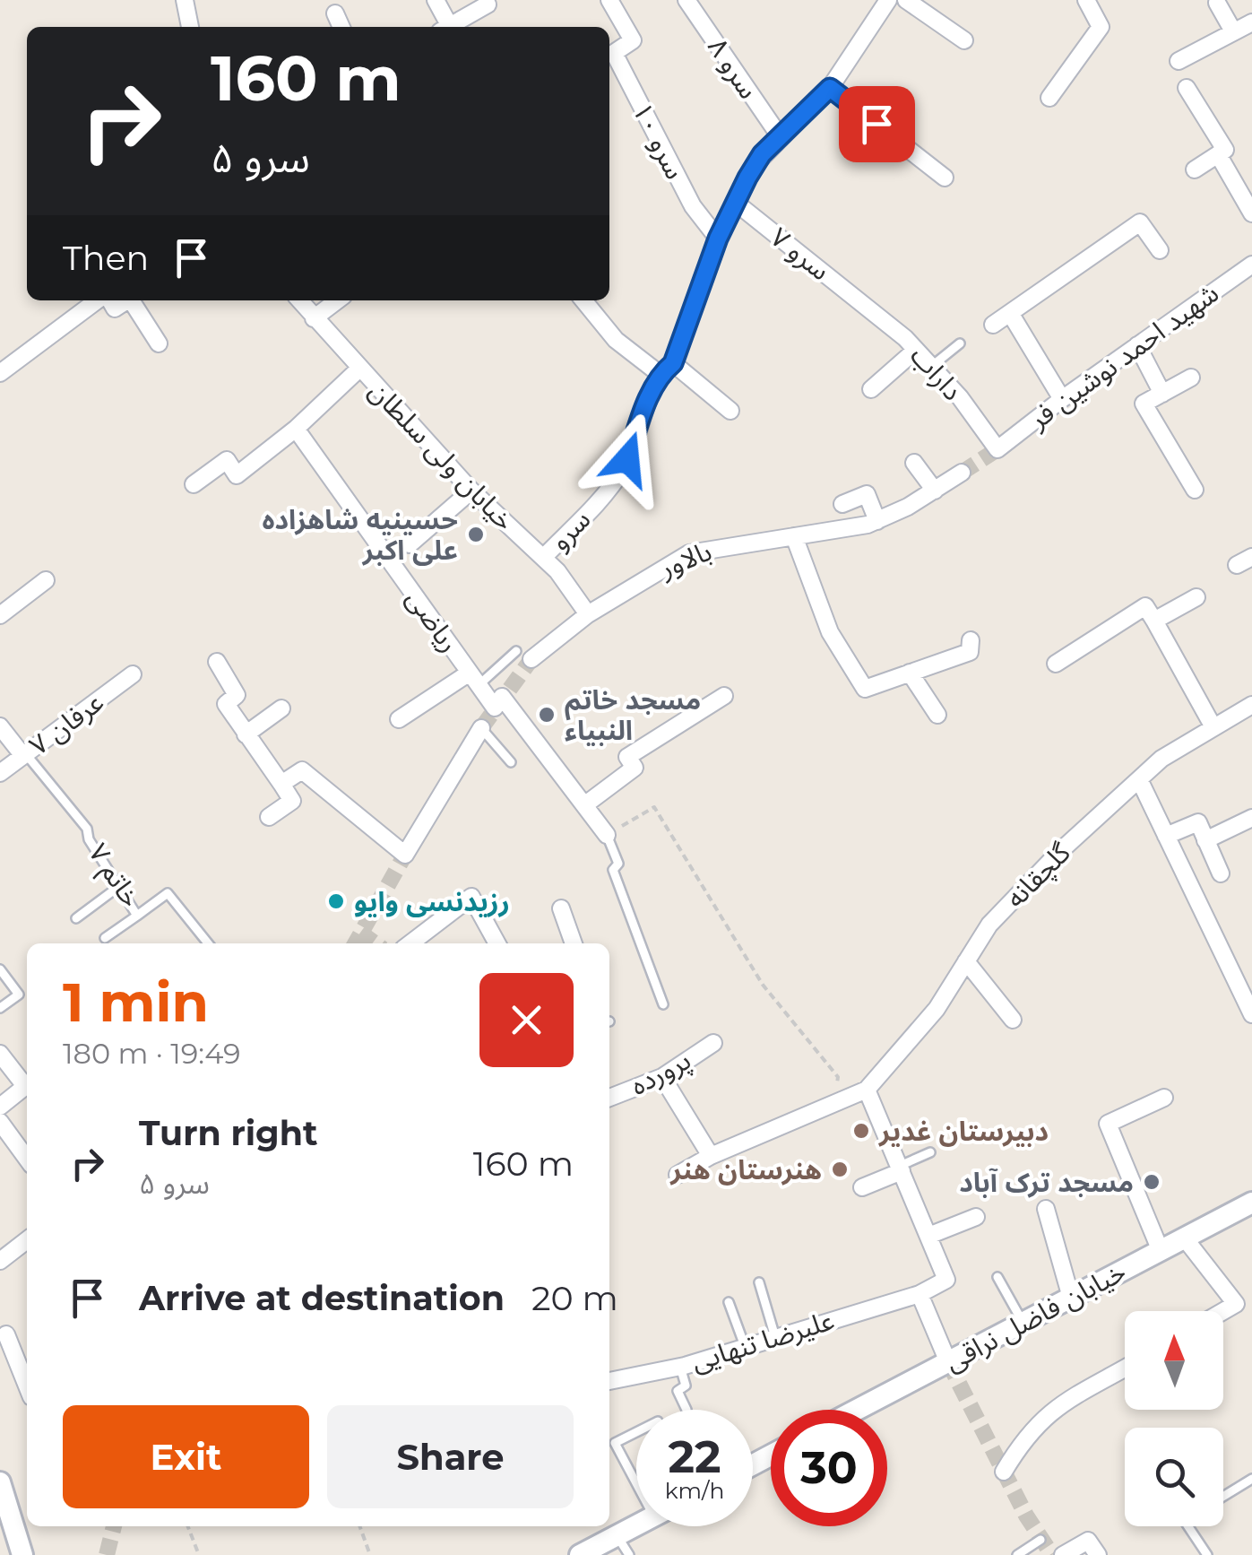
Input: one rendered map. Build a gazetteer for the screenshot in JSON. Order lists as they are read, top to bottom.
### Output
{
  "streets": {
    "main road": ["خیابان فاضل نراقی"],
    "street": [
      "سرو ۸",
      "سرو ۱۰",
      "سرو ۷",
      "شهید احمد نوشین فر",
      "داراب",
      "خیابان ولی سلطان",
      "سرو",
      "بالاور",
      "ریاضی",
      "عرفان ۷",
      "گلچقانه",
      "پرورده",
      "علیرضا تنهایی"
    ],
    "lane": ["خاتم ۷"]
  },
  "crossings": [
    ["سرو ۸", "سرو"],
    ["سرو ۱۰", "سرو"],
    ["سرو ۷", "داراب"],
    ["سرو ۷", "سرو"],
    ["شهید احمد نوشین فر", "داراب"],
    ["خیابان ولی سلطان", "سرو"],
    ["خیابان ولی سلطان", "بالاور"],
    ["عرفان ۷", "خاتم ۷"]
  ],
  "places": [
    "حسینیه شاهزاده علی اکبر",
    "مسجد خاتم النبیاء",
    "رزیدنسی وایو",
    "دبیرستان غدیر",
    "هنرستان هنر",
    "مسجد ترک آباد"
  ],
  "north": "top",
  "page": {
    "turn": ["160 m", "سرو ۵"],
    "then": "Then",
    "heading": ["1 min", "180 m · 19:49"],
    "list": [
      {
        "name": "Turn right",
        "note": "سرو ۵",
        "value": "160 m"
      },
      {
        "name": "Arrive at destination",
        "value": "20 m"
      }
    ],
    "buttons": ["Exit", "Share"],
    "speed": "22 km/h",
    "limit": "30"
  }
}
